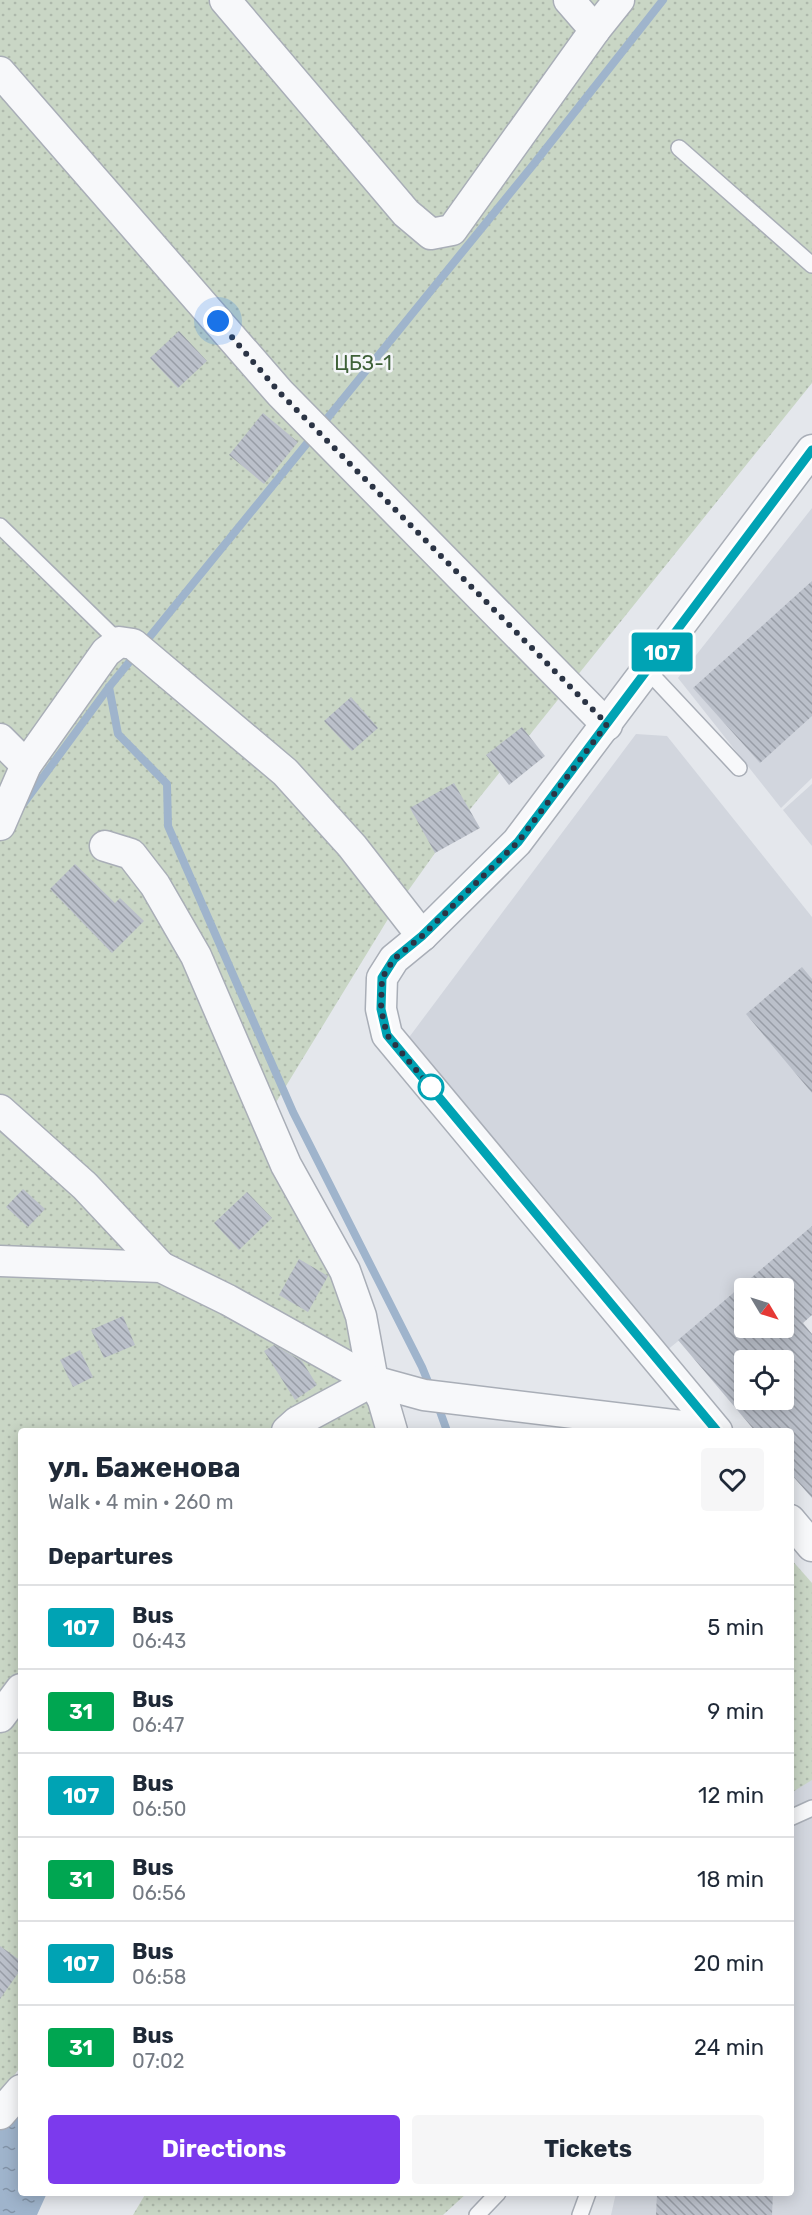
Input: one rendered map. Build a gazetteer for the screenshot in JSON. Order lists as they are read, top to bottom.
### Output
{
  "parks": ["ЦБЗ-1"],
  "lines": ["bus line 107"],
  "north": "bottom right",
  "page": {
    "on_map": "107",
    "heading": [
      ["ул. Баженова", "Walk · 4 min · 260 m"],
      "Departures"
    ],
    "list": [
      {
        "mark": "107",
        "name": "Bus",
        "note": "06:43",
        "value": "5 min"
      },
      {
        "mark": "31",
        "name": "Bus",
        "note": "06:47",
        "value": "9 min"
      },
      {
        "mark": "107",
        "name": "Bus",
        "note": "06:50",
        "value": "12 min"
      },
      {
        "mark": "31",
        "name": "Bus",
        "note": "06:56",
        "value": "18 min"
      },
      {
        "mark": "107",
        "name": "Bus",
        "note": "06:58",
        "value": "20 min"
      },
      {
        "mark": "31",
        "name": "Bus",
        "note": "07:02",
        "value": "24 min"
      }
    ],
    "buttons": ["Directions", "Tickets"]
  }
}
